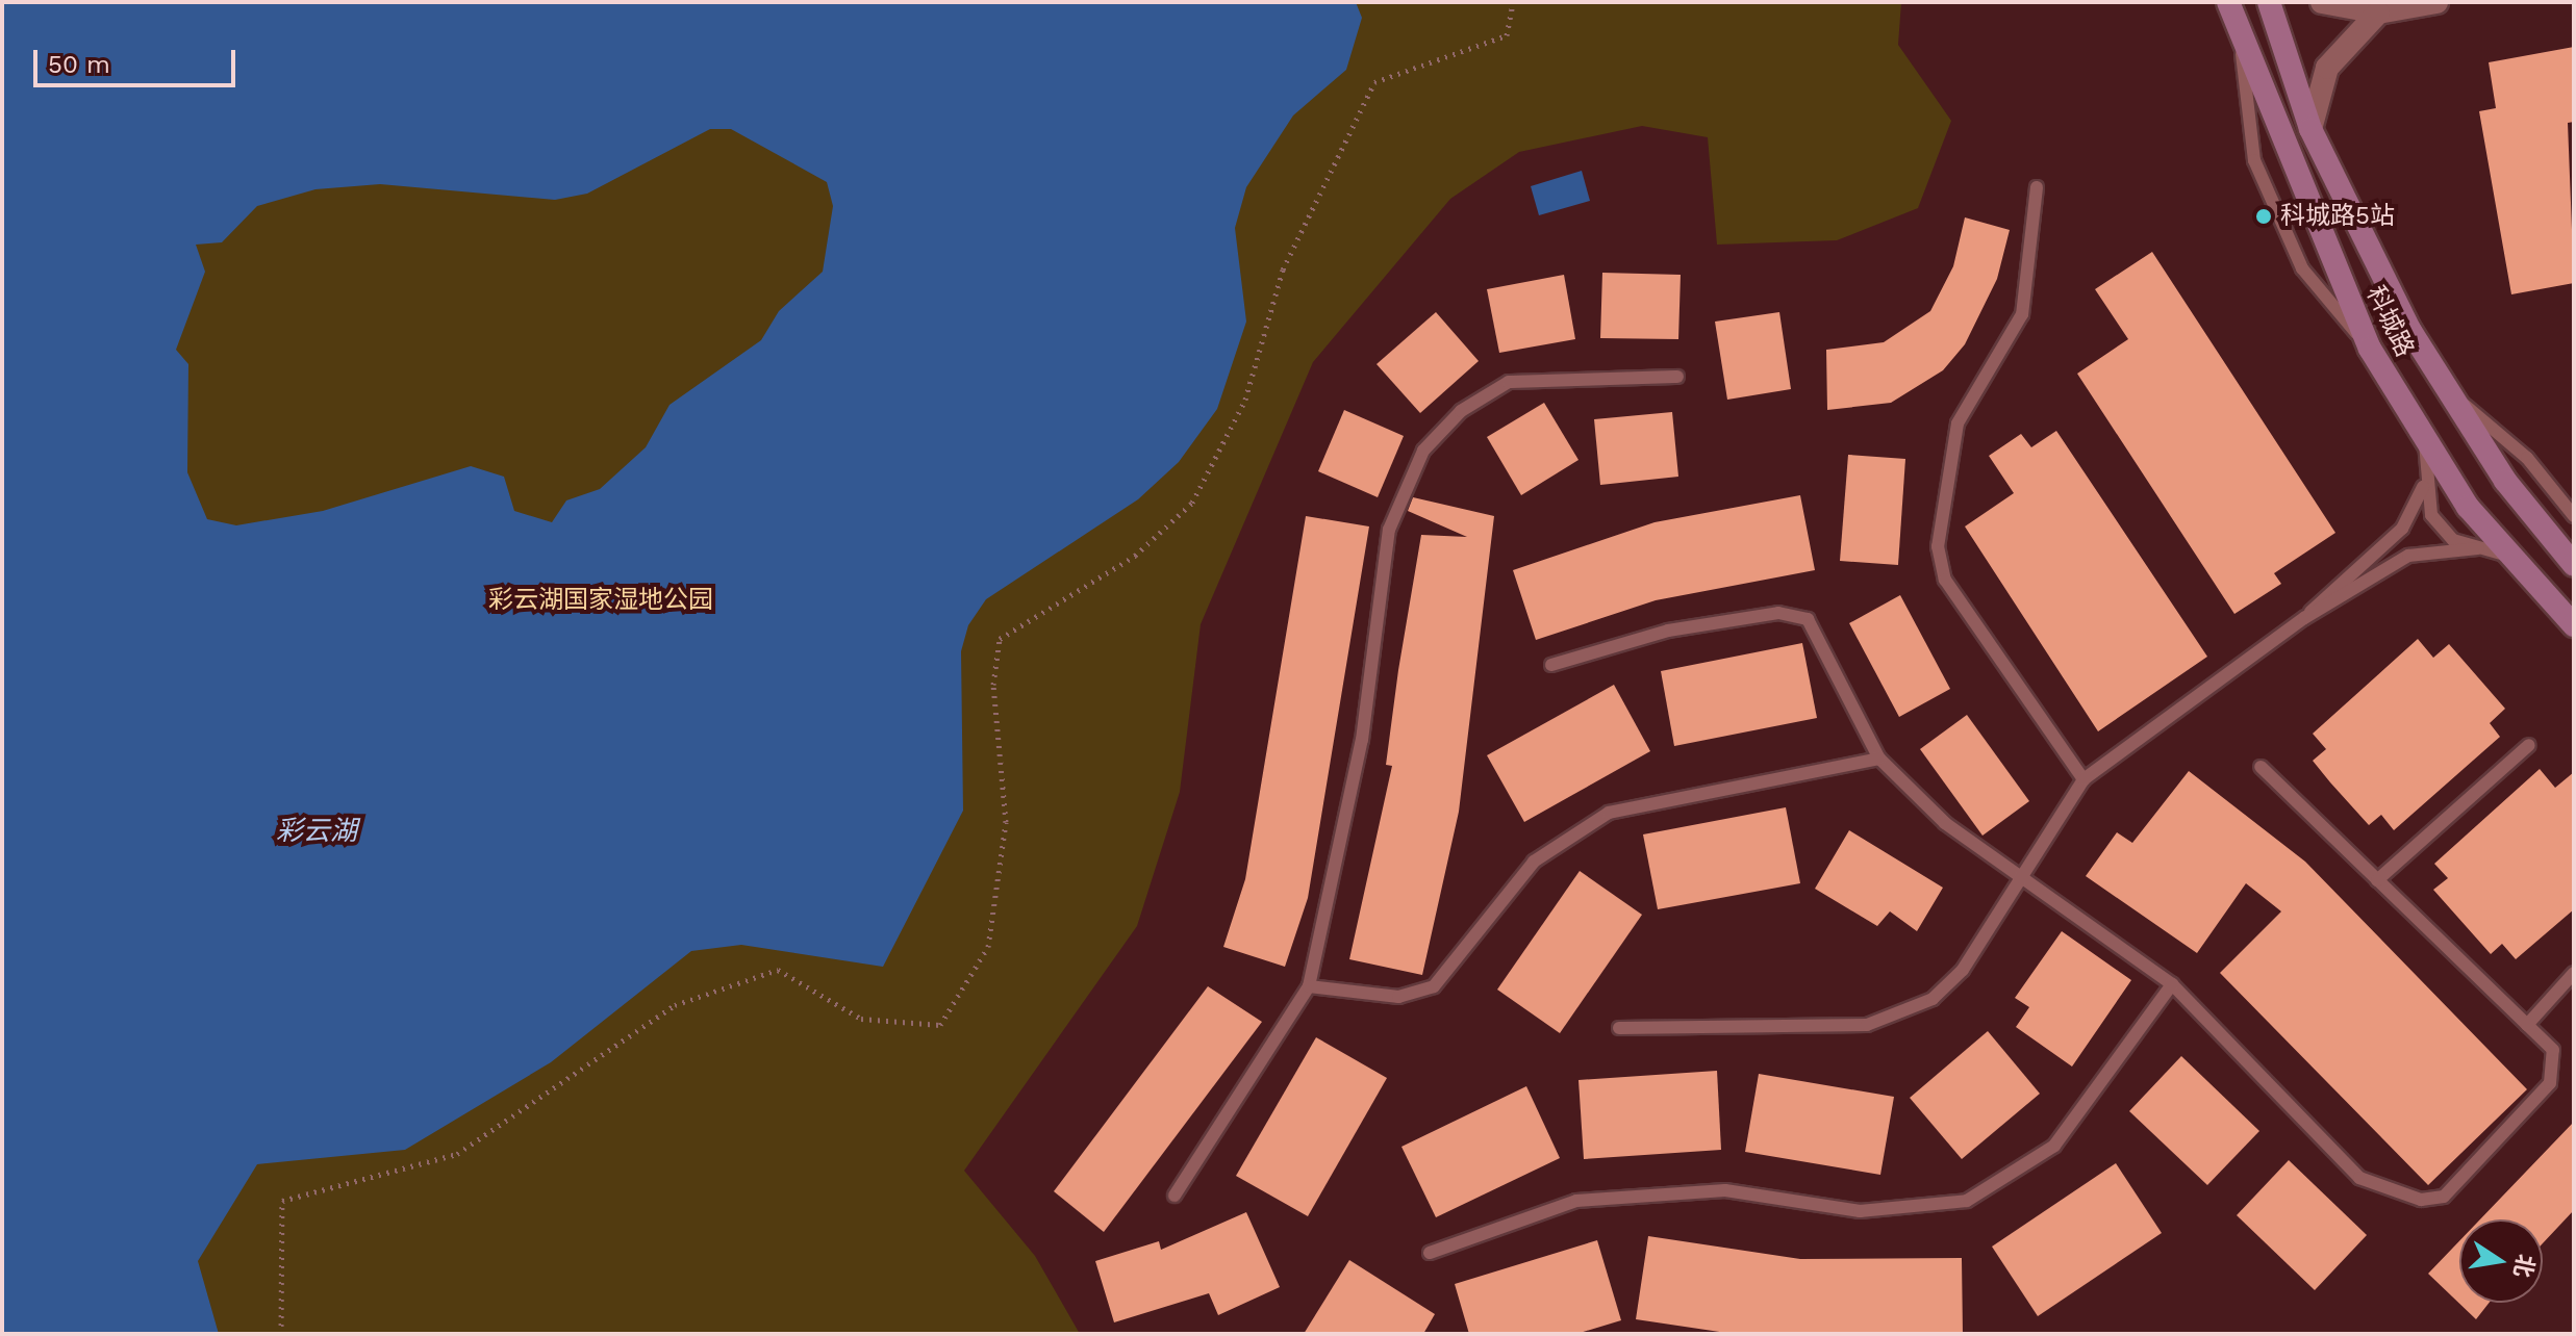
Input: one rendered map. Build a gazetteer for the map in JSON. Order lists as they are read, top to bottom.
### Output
{
  "streets": {
    "main road": ["科城路"]
  },
  "water": ["彩云湖"],
  "parks": ["彩云湖国家湿地公园"],
  "places": ["科城路5站"],
  "scale_bar": "50 m",
  "north": "right"
}
